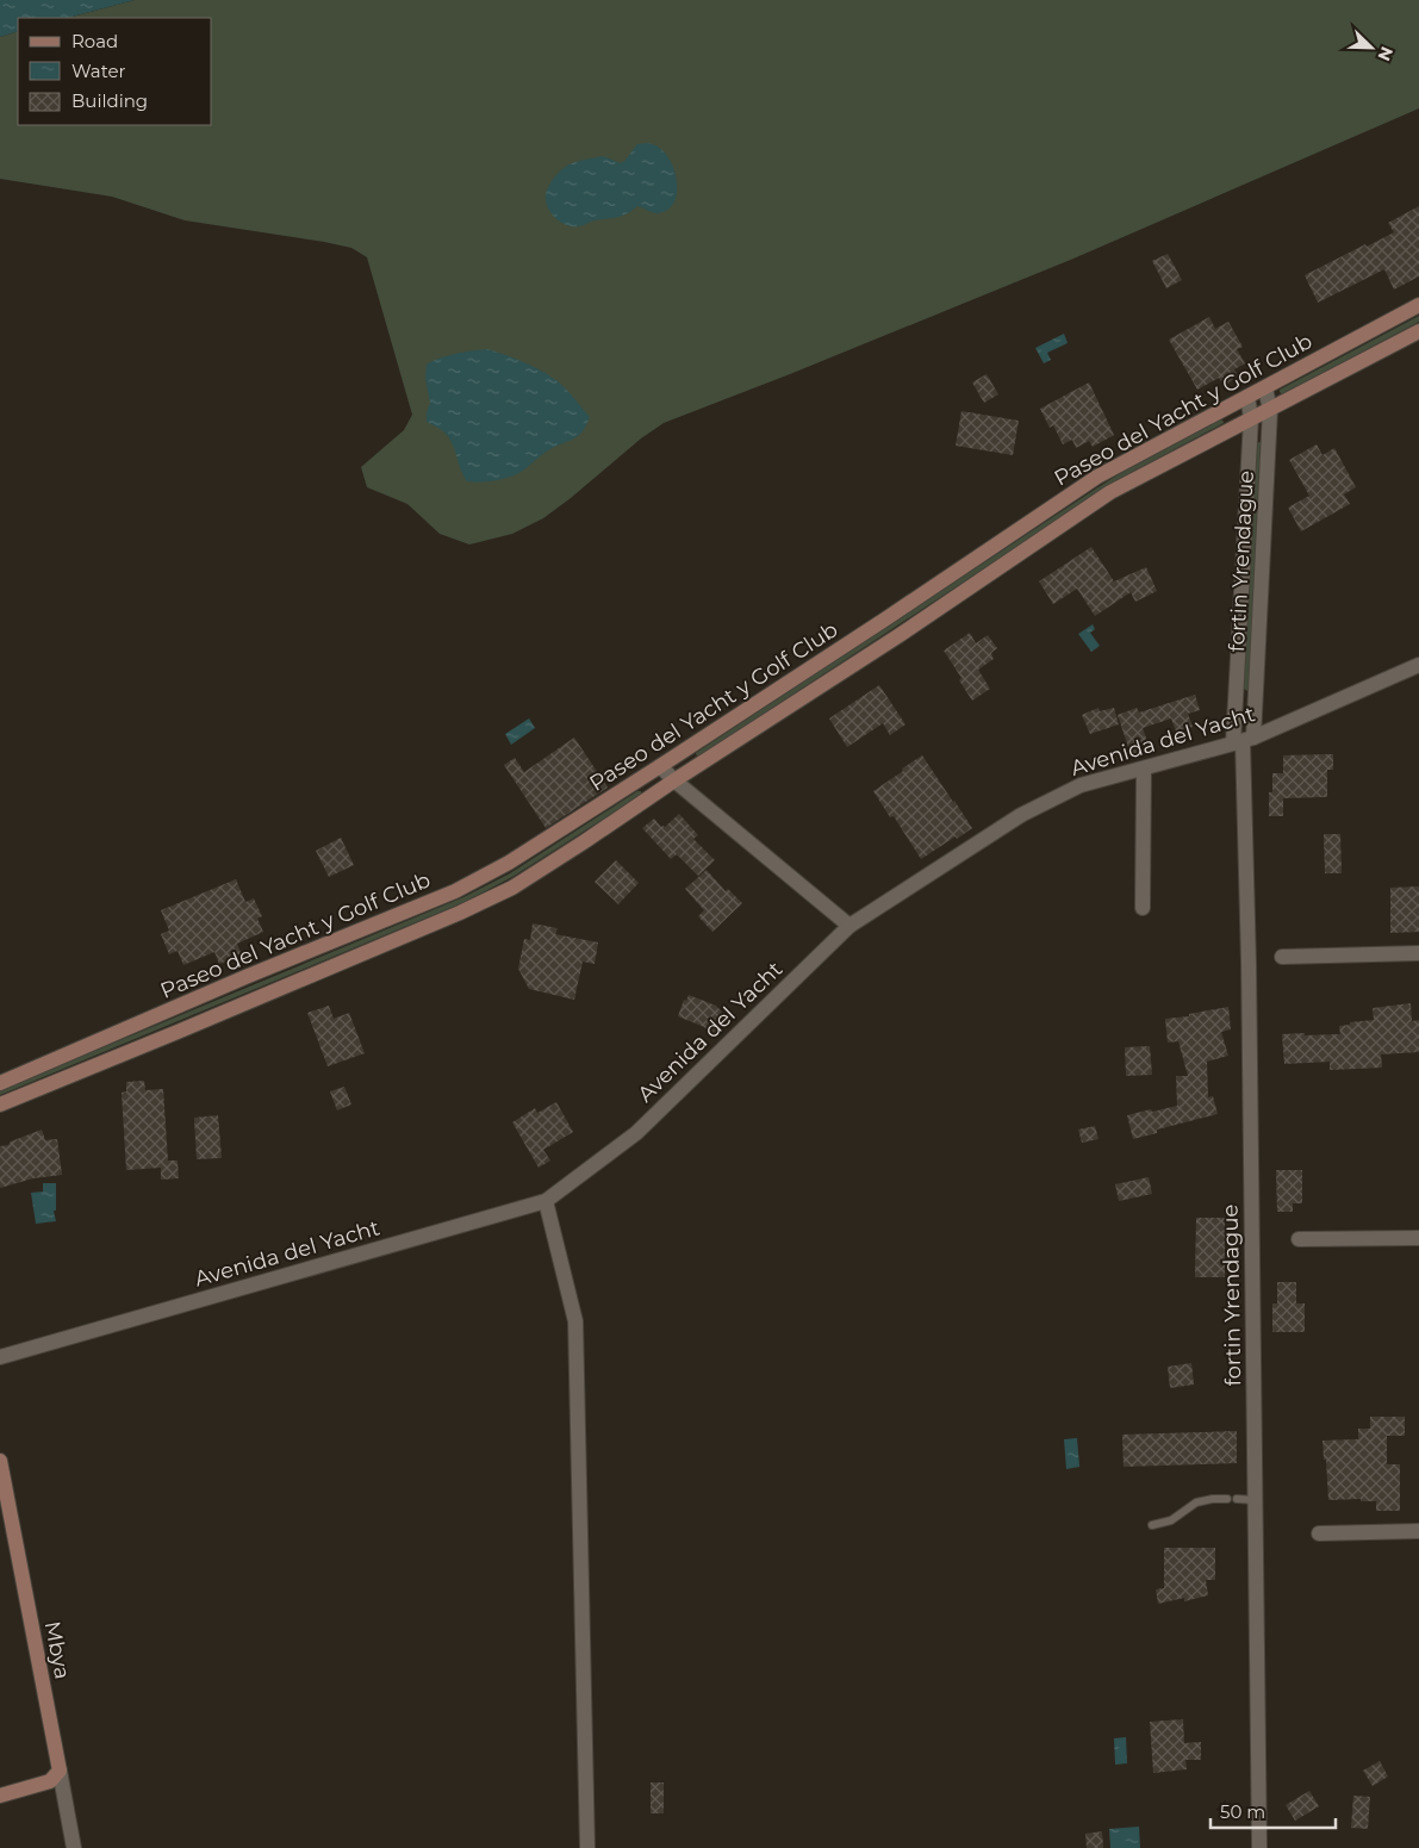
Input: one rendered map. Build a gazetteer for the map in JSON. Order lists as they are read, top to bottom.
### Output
{
  "streets": {
    "main road": ["Paseo del Yacht y Golf Club", "Mbya"],
    "street": ["fortin Yrendague", "Avenida del Yacht"]
  },
  "crossings": [
    ["Paseo del Yacht y Golf Club", "fortin Yrendague"],
    ["fortin Yrendague", "Avenida del Yacht"]
  ],
  "legend": ["Road", "Water", "Building"],
  "scale_bar": "50 m",
  "north": "bottom right"
}
